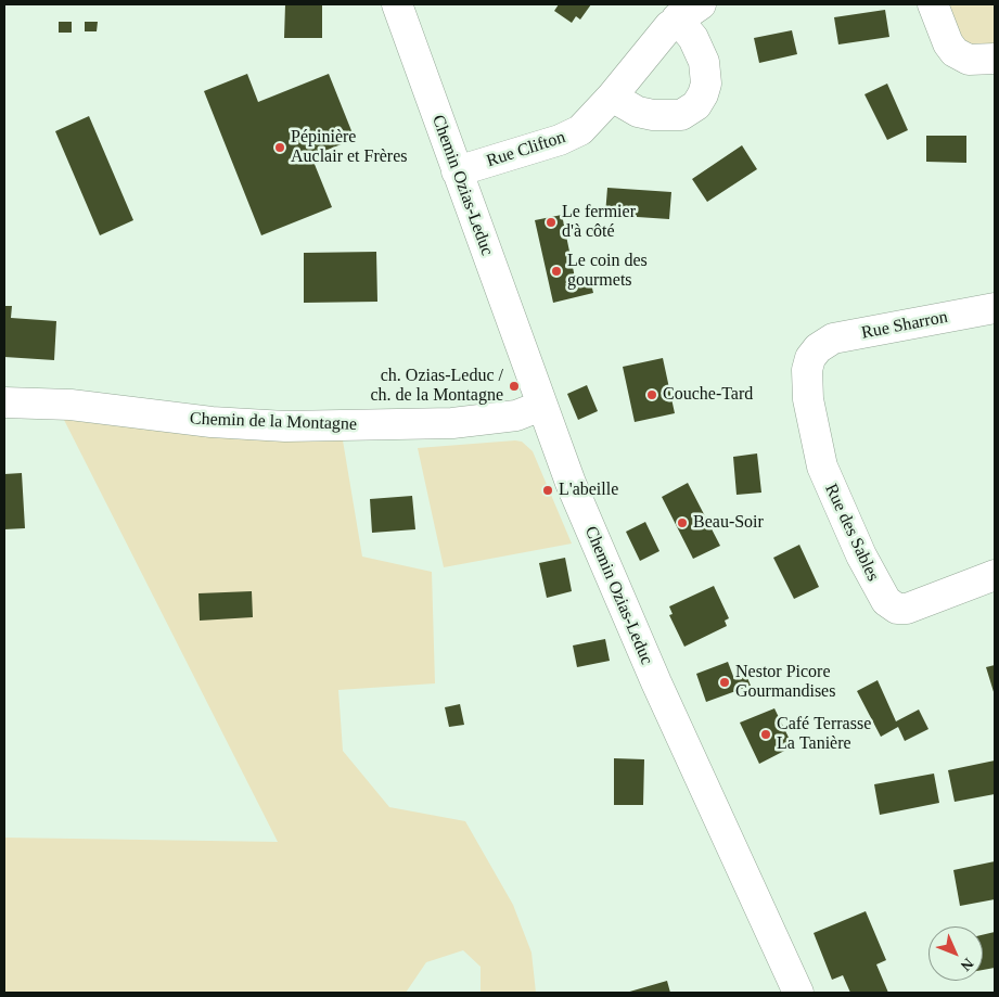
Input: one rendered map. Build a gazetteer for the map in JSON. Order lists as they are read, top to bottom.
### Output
{
  "streets": {
    "street": [
      "Rue Clifton",
      "Chemin Ozias-Leduc",
      "Rue Sharron",
      "Chemin de la Montagne",
      "Rue des Sables"
    ]
  },
  "crossings": [
    ["Rue Clifton", "Chemin Ozias-Leduc"],
    ["Chemin Ozias-Leduc", "Chemin de la Montagne"],
    ["Rue Sharron", "Rue des Sables"]
  ],
  "places": [
    "Pépinière Auclair et Frères",
    "Le fermier d'à côté",
    "Le coin des gourmets",
    "ch. Ozias-Leduc / ch. de la Montagne",
    "Couche-Tard",
    "L'abeille",
    "Beau-Soir",
    "Nestor Picore Gourmandises",
    "Café Terrasse La Tanière"
  ],
  "north": "bottom right"
}
